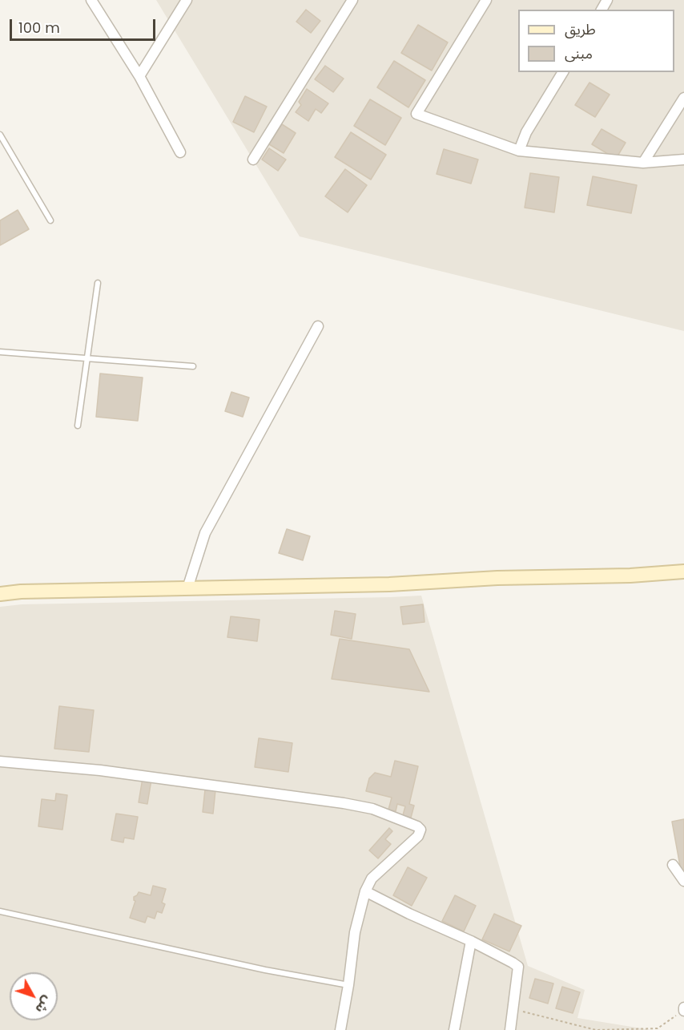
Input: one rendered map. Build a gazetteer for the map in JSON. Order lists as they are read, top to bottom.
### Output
{
  "legend": ["طريق", "مبنى"],
  "scale_bar": "100 m",
  "north": "bottom right"
}
